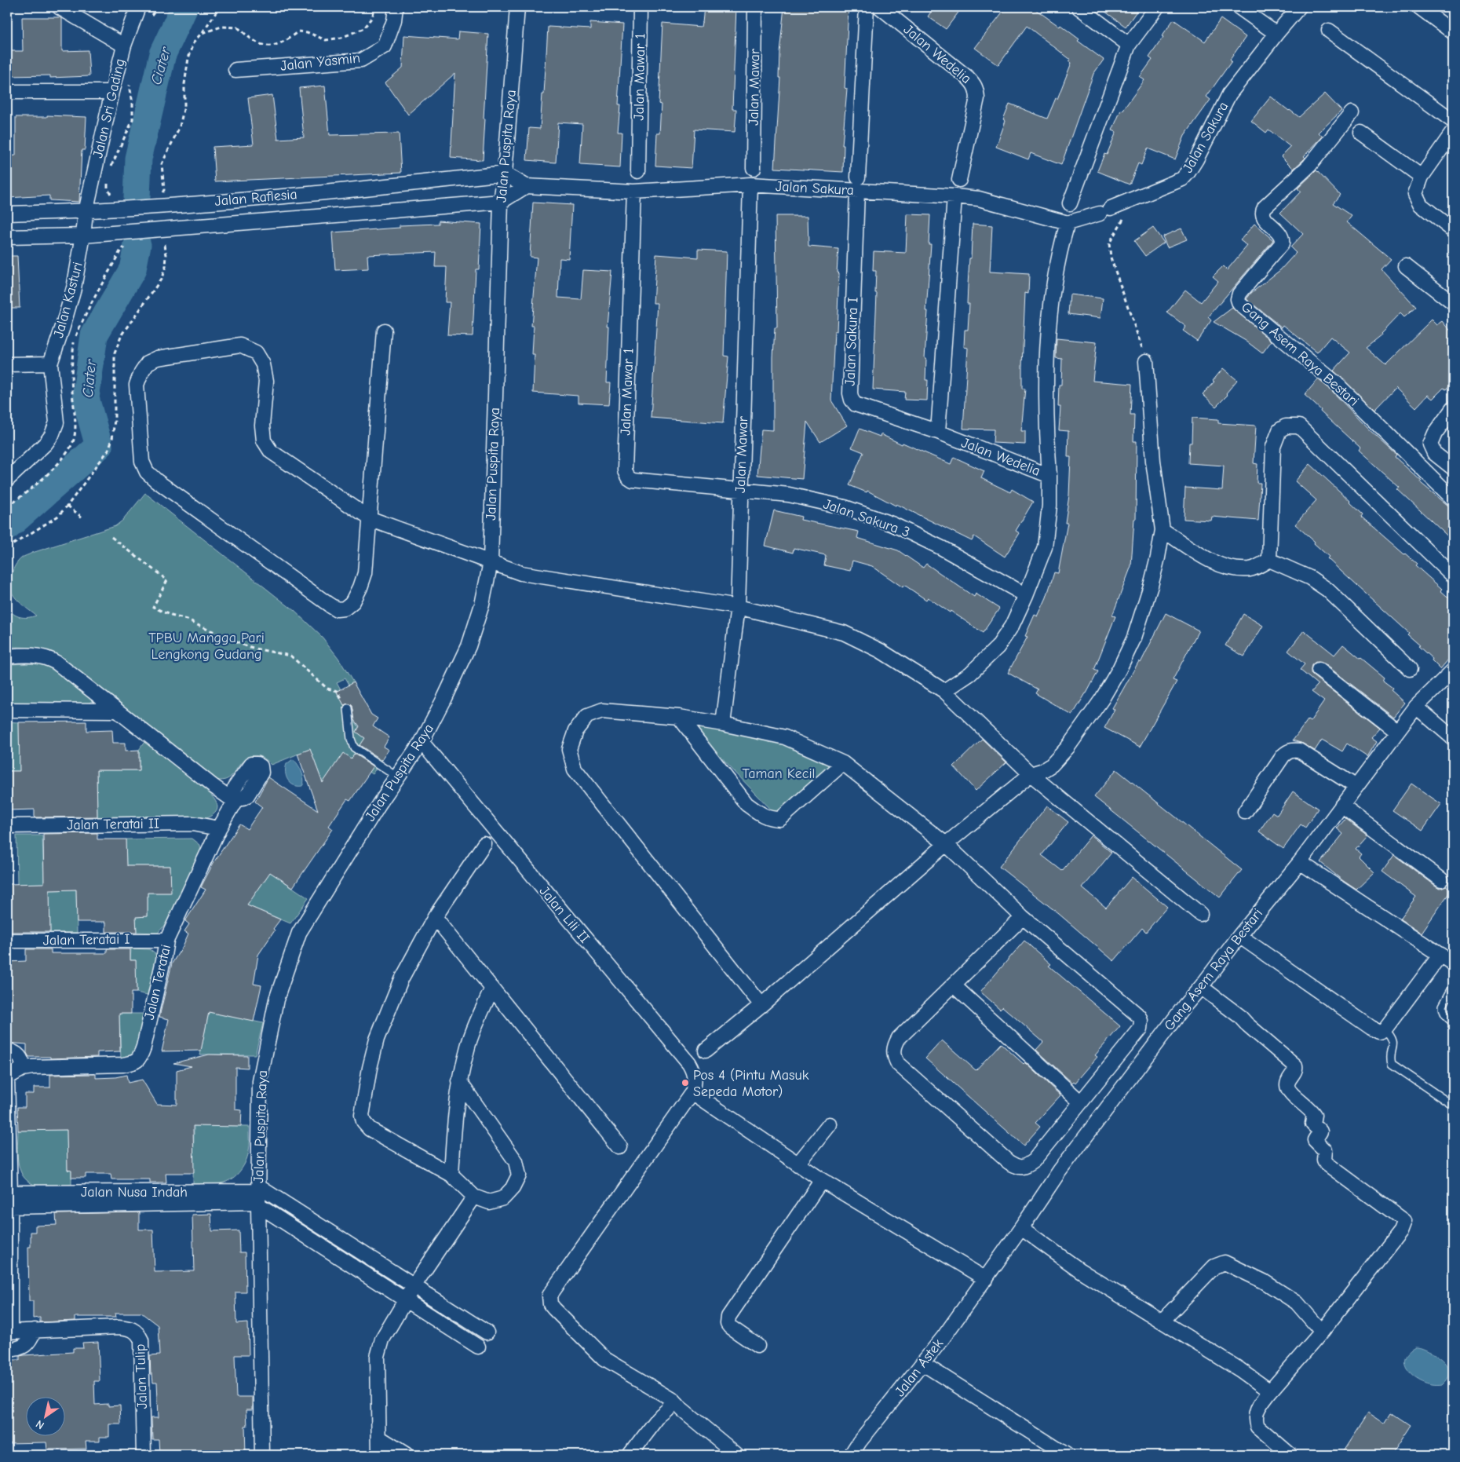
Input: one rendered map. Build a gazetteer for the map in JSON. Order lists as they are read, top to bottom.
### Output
{
  "streets": {
    "street": [
      "Jalan Wedelia",
      "Jalan Yasmin",
      "Jalan Mawar 1",
      "Jalan Mawar",
      "Jalan Sri Gading",
      "Jalan Sakura",
      "Jalan Puspita Raya",
      "Jalan Raflesia",
      "Jalan Kasturi",
      "Jalan Sakura I",
      "Gang Asem Raya Bestari",
      "Jalan Sakura 3",
      "Jalan Teratai II",
      "Jalan Lili II",
      "Jalan Teratai I",
      "Jalan Teratai",
      "Jalan Nusa Indah",
      "Jalan Astek",
      "Jalan Tulip"
    ]
  },
  "crossings": [
    ["Jalan Wedelia", "Jalan Sakura I"],
    ["Jalan Wedelia", "Jalan Sakura 3"],
    ["Jalan Mawar 1", "Jalan Mawar"],
    ["Jalan Mawar 1", "Jalan Sakura"],
    ["Jalan Mawar 1", "Jalan Sakura 3"],
    ["Jalan Mawar", "Jalan Sakura"],
    ["Jalan Mawar", "Jalan Sakura 3"],
    ["Jalan Sri Gading", "Jalan Raflesia"],
    ["Jalan Sri Gading", "Jalan Kasturi"],
    ["Jalan Sakura", "Jalan Puspita Raya"],
    ["Jalan Sakura", "Jalan Raflesia"],
    ["Jalan Sakura", "Jalan Sakura I"],
    ["Jalan Puspita Raya", "Jalan Raflesia"],
    ["Jalan Puspita Raya", "Jalan Lili II"],
    ["Jalan Puspita Raya", "Jalan Nusa Indah"],
    ["Jalan Raflesia", "Jalan Kasturi"],
    ["Gang Asem Raya Bestari", "Jalan Astek"],
    ["Jalan Teratai II", "Jalan Teratai"],
    ["Jalan Teratai I", "Jalan Teratai"],
    ["Jalan Teratai", "Jalan Nusa Indah"],
    ["Jalan Nusa Indah", "Jalan Tulip"]
  ],
  "water": ["Ciater"],
  "parks": ["TPBU Mangga Pari Lengkong Gudang", "Taman Kecil"],
  "places": ["Pos 4 (Pintu Masuk Sepeda Motor)"],
  "north": "bottom left"
}
